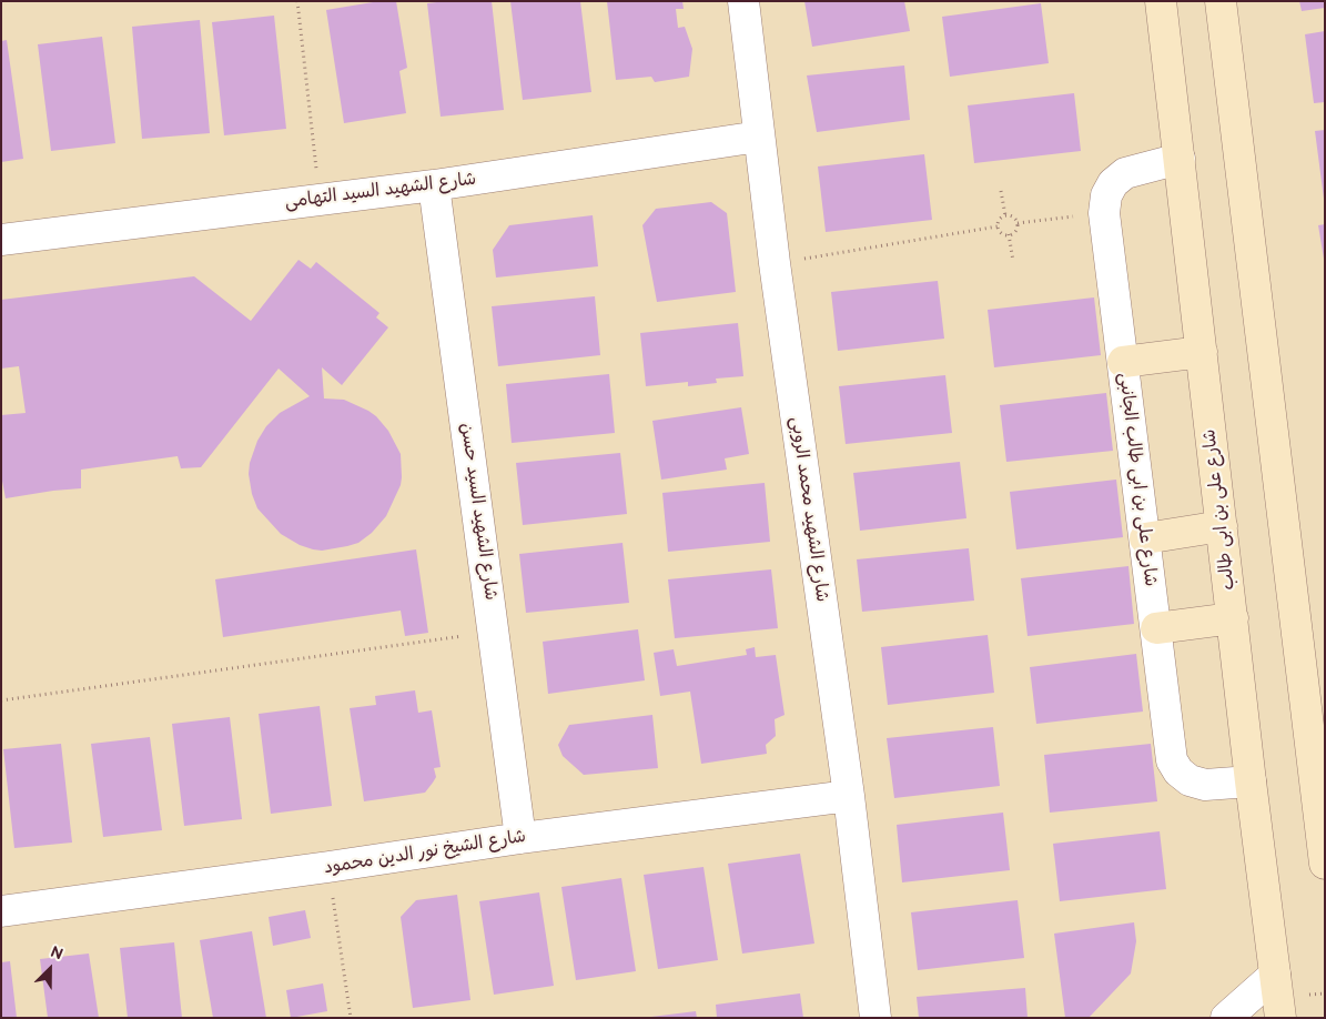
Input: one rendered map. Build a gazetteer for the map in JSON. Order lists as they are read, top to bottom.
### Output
{
  "streets": {
    "main road": ["شارع على بن ابى طالب"],
    "street": [
      "شارع الشهيد السيد التهامى",
      "شارع على بن ابى طالب الجانبى",
      "شارع الشهيد محمد الروبى",
      "شارع الشهيد السيد حسن",
      "شارع الشيخ نور الدين محمود"
    ]
  },
  "crossings": [
    ["شارع الشهيد السيد التهامى", "شارع الشهيد محمد الروبى"],
    ["شارع الشهيد السيد التهامى", "شارع الشهيد السيد حسن"],
    ["شارع على بن ابى طالب الجانبى", "شارع على بن ابى طالب"],
    ["شارع الشهيد محمد الروبى", "شارع الشيخ نور الدين محمود"],
    ["شارع الشهيد السيد حسن", "شارع الشيخ نور الدين محمود"]
  ],
  "north": "top right"
}
